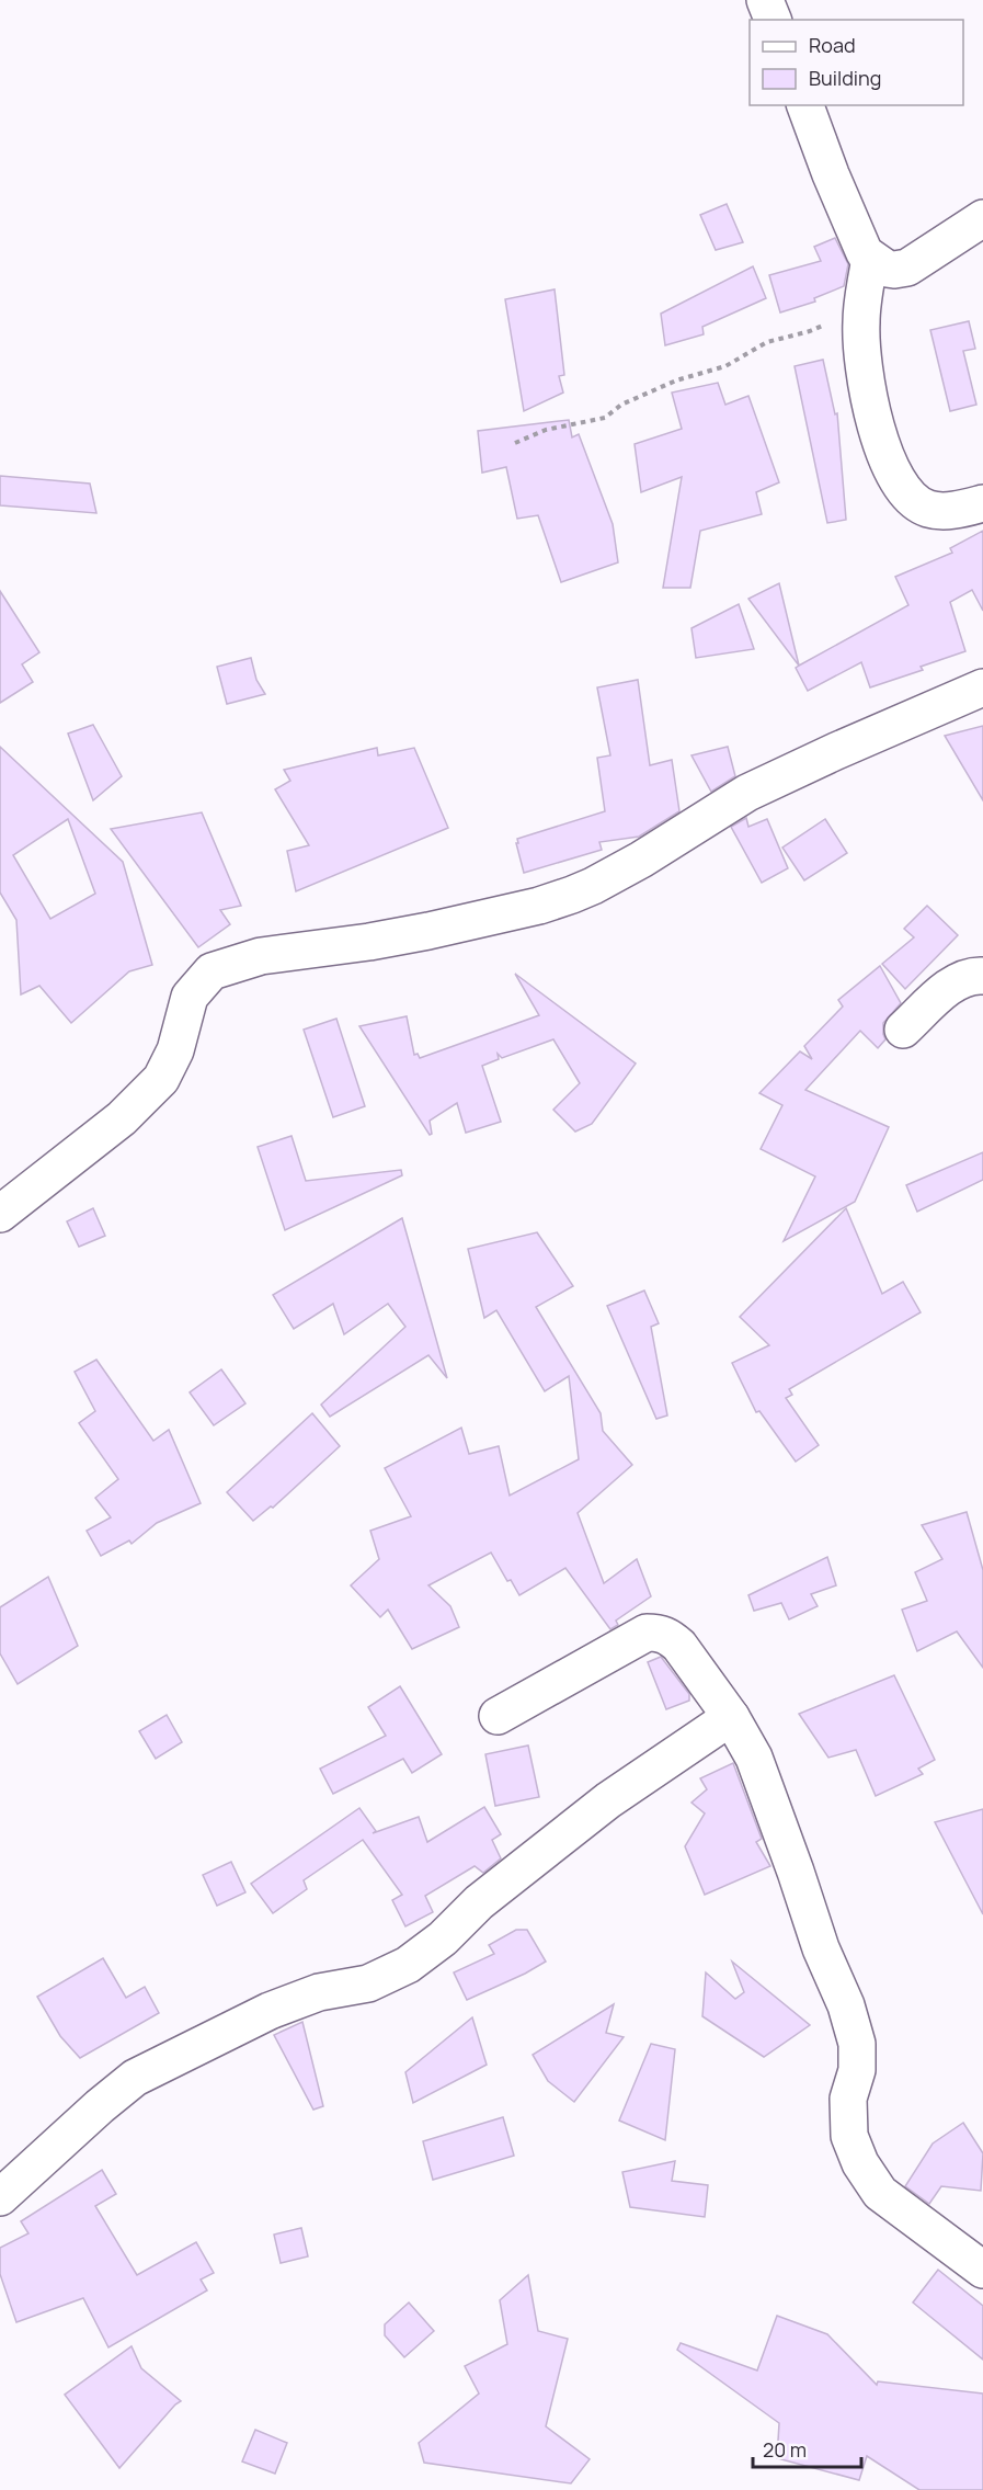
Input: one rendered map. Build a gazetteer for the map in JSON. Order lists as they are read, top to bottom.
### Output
{
  "legend": ["Road", "Building"],
  "scale_bar": "20 m"
}
